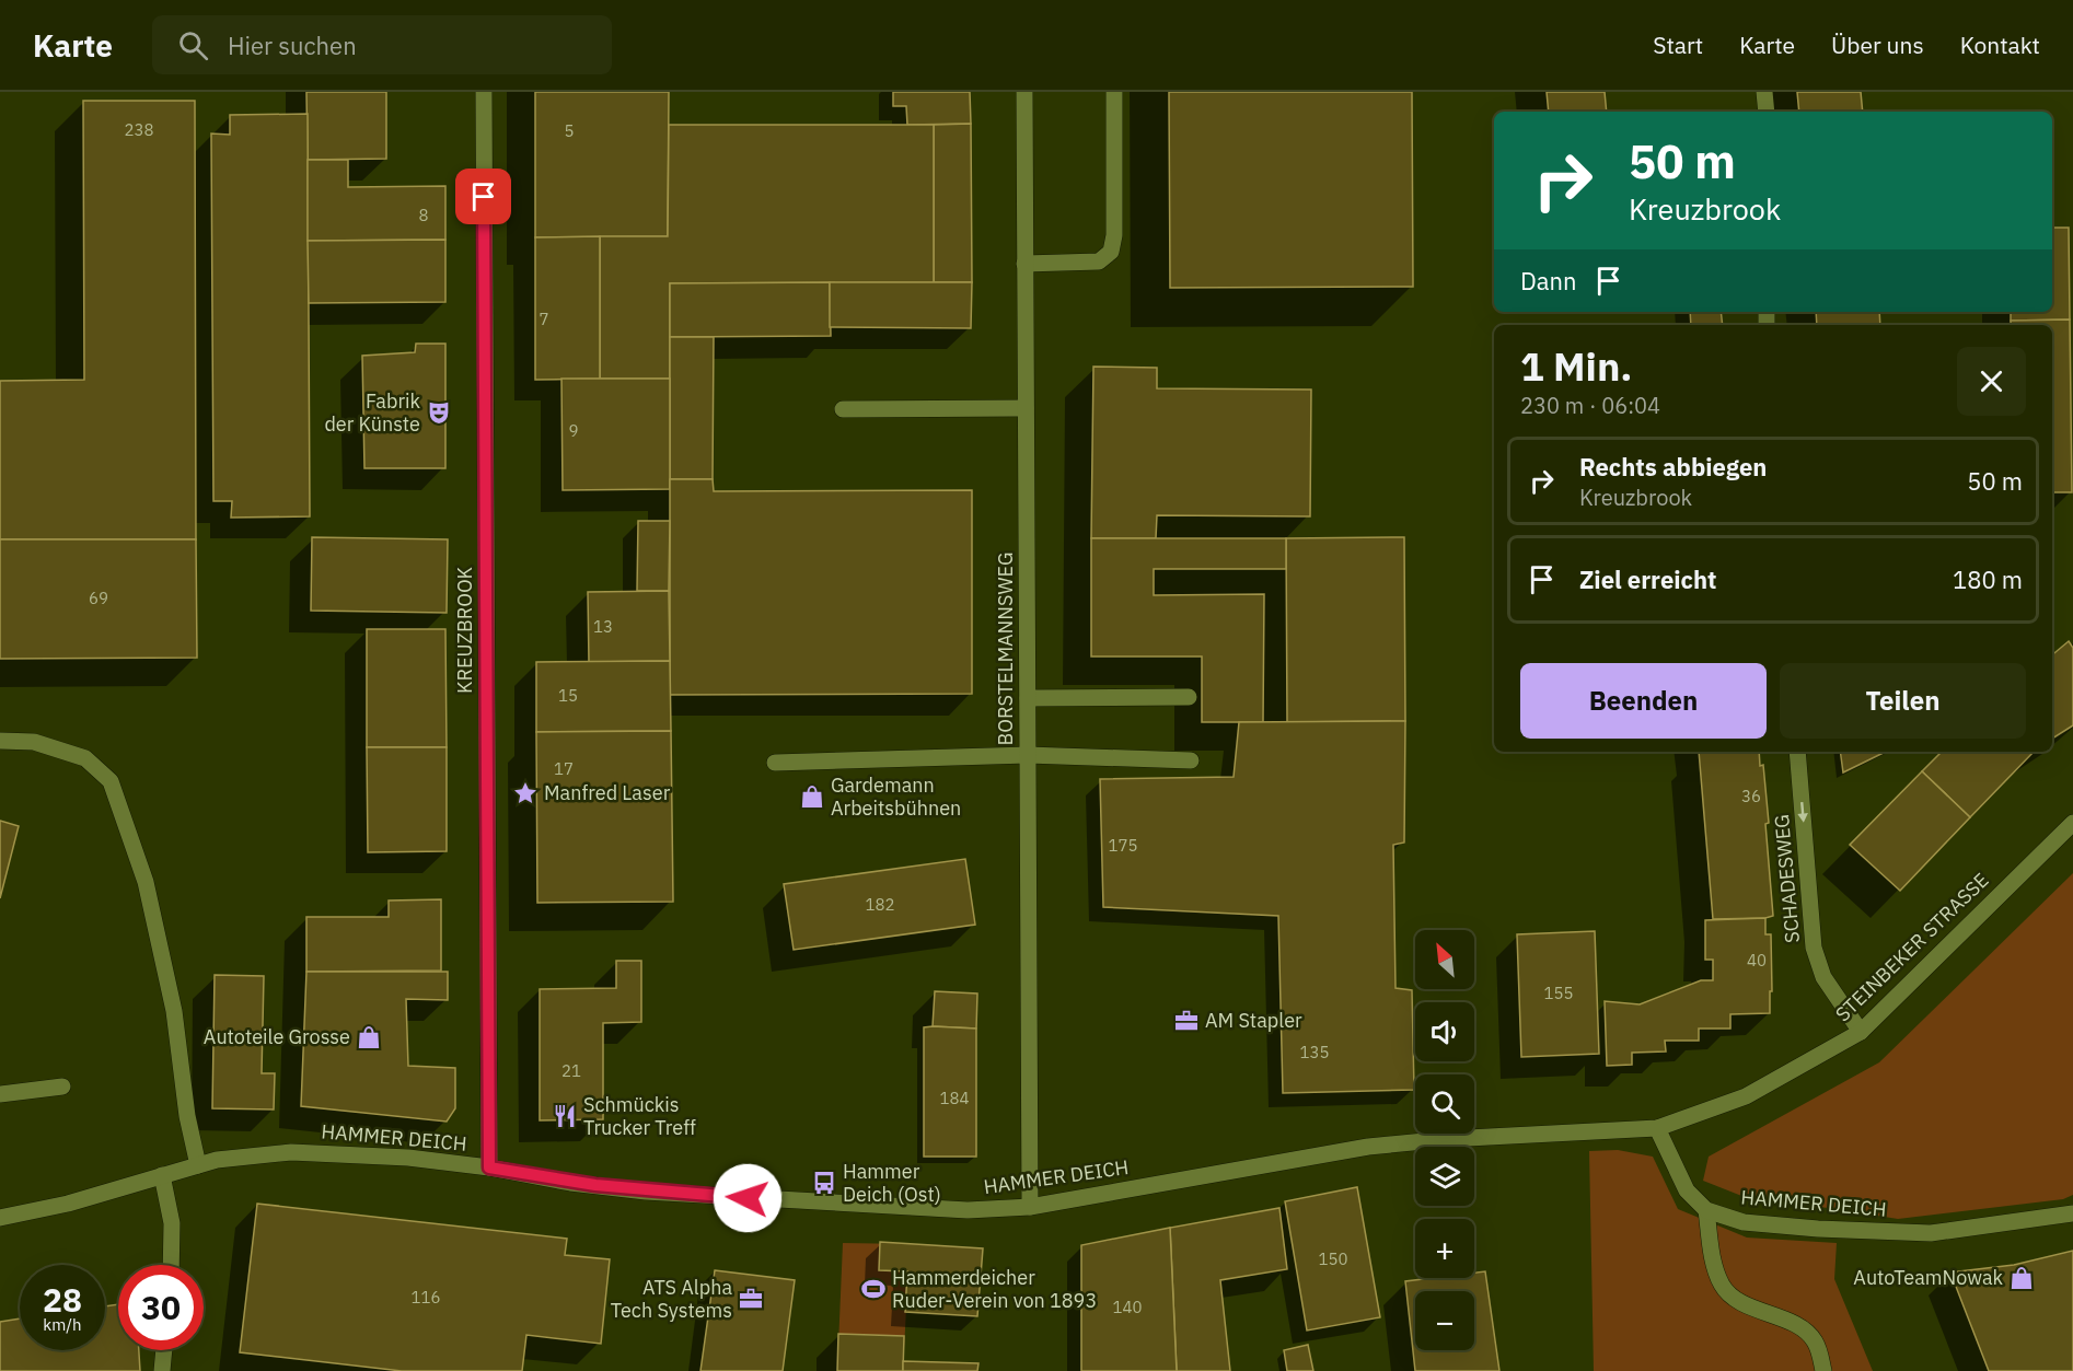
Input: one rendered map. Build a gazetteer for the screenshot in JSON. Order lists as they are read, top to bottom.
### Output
{
  "streets": {
    "street": [
      "KREUZBROOK",
      "BORSTELMANNSWEG",
      "SCHADESWEG",
      "STEINBEKER STRASSE",
      "HAMMER DEICH"
    ]
  },
  "crossings": [
    ["KREUZBROOK", "HAMMER DEICH"],
    ["BORSTELMANNSWEG", "HAMMER DEICH"],
    ["SCHADESWEG", "STEINBEKER STRASSE"],
    ["STEINBEKER STRASSE", "HAMMER DEICH"]
  ],
  "one_way": ["SCHADESWEG"],
  "places": {
    "theatre": ["Fabrik der Künste"],
    "place": ["Manfred Laser"],
    "shop": ["Gardemann Arbeitsbühnen", "Autoteile Grosse", "AutoTeamNowak"],
    "office": ["AM Stapler", "ATS Alpha Tech Systems"],
    "restaurant": ["Schmückis Trucker Treff"],
    "bus stop": ["Hammer Deich (Ost)"],
    "sports": ["Hammerdeicher Ruder-Verein von 1893"]
  },
  "house_numbers": [
    "238",
    "5",
    "8",
    "7",
    "9",
    "69",
    "13",
    "15",
    "17",
    "36",
    "175",
    "182",
    "40",
    "155",
    "135",
    "21",
    "184",
    "150",
    "116",
    "140"
  ],
  "north": "top left",
  "page": {
    "header": "Karte",
    "search": "Hier suchen",
    "nav": [
      "Start",
      "Karte",
      "Über uns",
      "Kontakt"
    ],
    "turn": ["50 m", "Kreuzbrook"],
    "then": "Dann",
    "heading": ["1 Min.", "230 m · 06:04"],
    "list": [
      {
        "name": "Rechts abbiegen",
        "note": "Kreuzbrook",
        "value": "50 m"
      },
      {
        "name": "Ziel erreicht",
        "value": "180 m"
      }
    ],
    "buttons": ["Beenden", "Teilen"],
    "map_buttons": ["+", "−"],
    "speed": "28 km/h",
    "limit": "30"
  }
}
